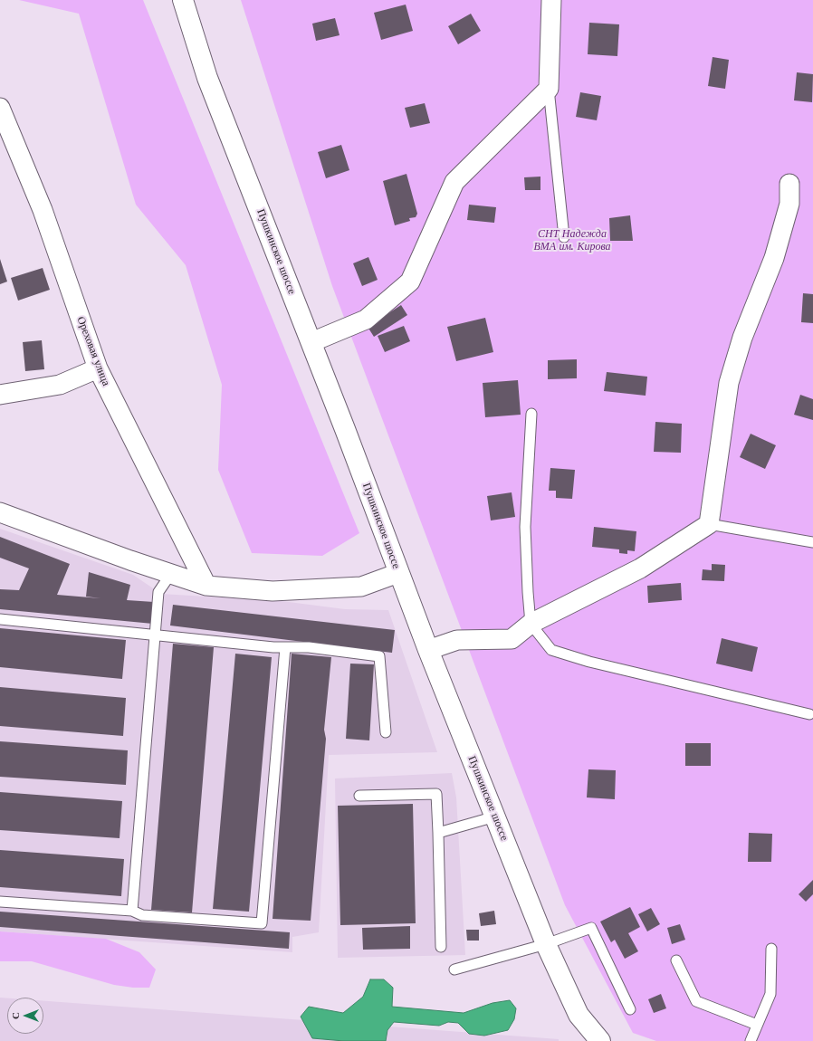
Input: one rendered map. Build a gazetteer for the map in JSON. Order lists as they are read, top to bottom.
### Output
{
  "streets": {
    "main road": ["Пушкинское шоссе"],
    "street": ["Ореховая улица"]
  },
  "parks": ["СНТ Надежда ВМА им. Кирова"],
  "north": "left"
}
